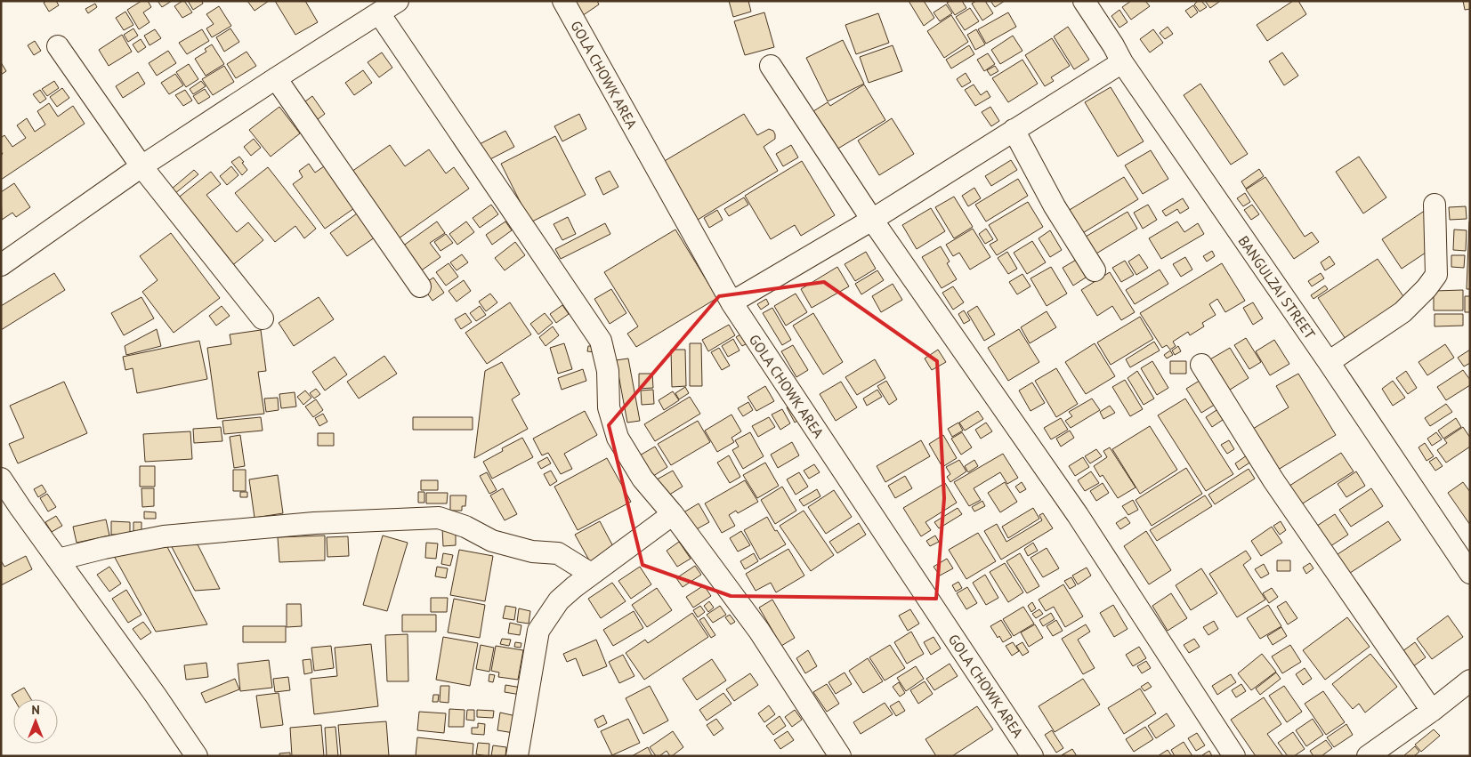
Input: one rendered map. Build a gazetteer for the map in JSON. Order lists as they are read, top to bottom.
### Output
{
  "streets": {
    "street": ["GOLA CHOWK AREA", "BANGULZAI STREET"]
  },
  "north": "top"
}
